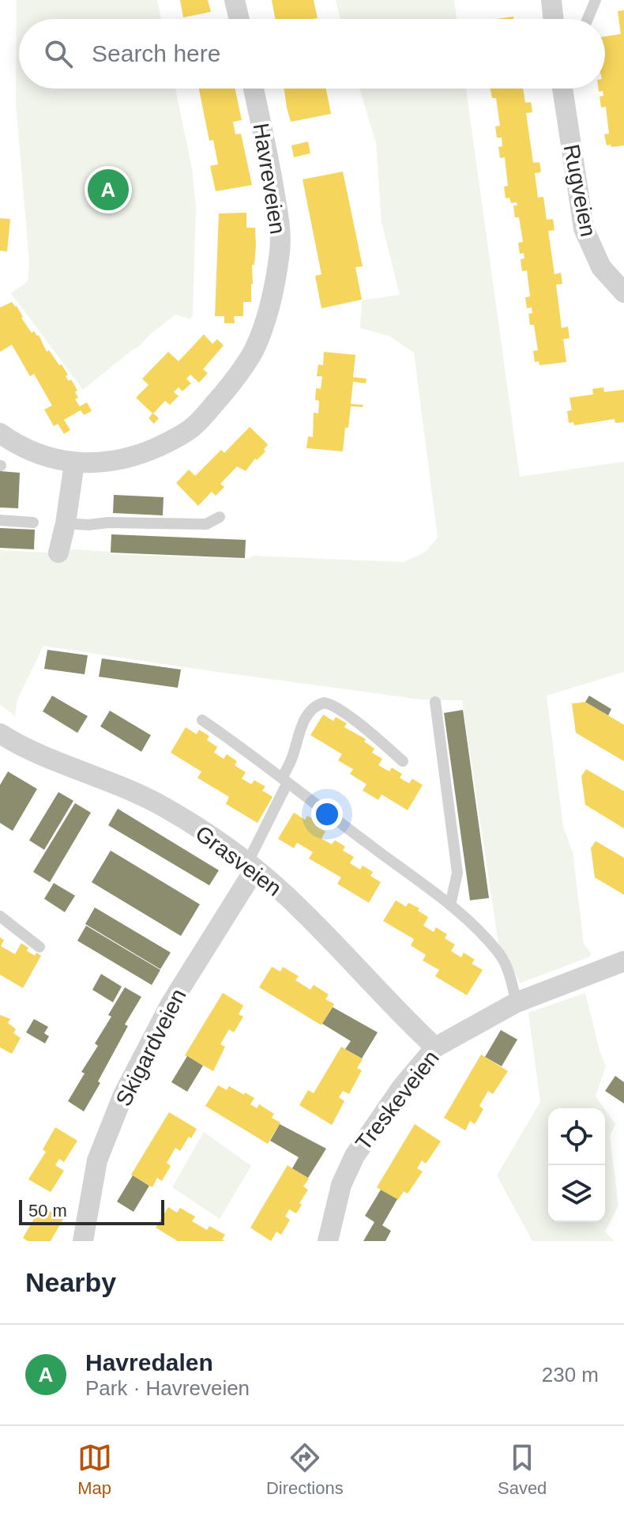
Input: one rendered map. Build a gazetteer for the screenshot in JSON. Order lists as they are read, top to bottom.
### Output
{
  "streets": {
    "street": [
      "Havreveien",
      "Rugveien",
      "Grasveien",
      "Skigardveien",
      "Treskeveien"
    ]
  },
  "crossings": [
    ["Grasveien", "Skigardveien"],
    ["Grasveien", "Treskeveien"]
  ],
  "scale_bar": "50 m",
  "page": {
    "search": "Search here",
    "pins": "A",
    "scale": "50 m",
    "heading": "Nearby",
    "list": [
      {
        "mark": "A",
        "name": "Havredalen",
        "note": "Park · Havreveien",
        "value": "230 m"
      }
    ],
    "nav": ["Map", "Directions", "Saved"]
  }
}
